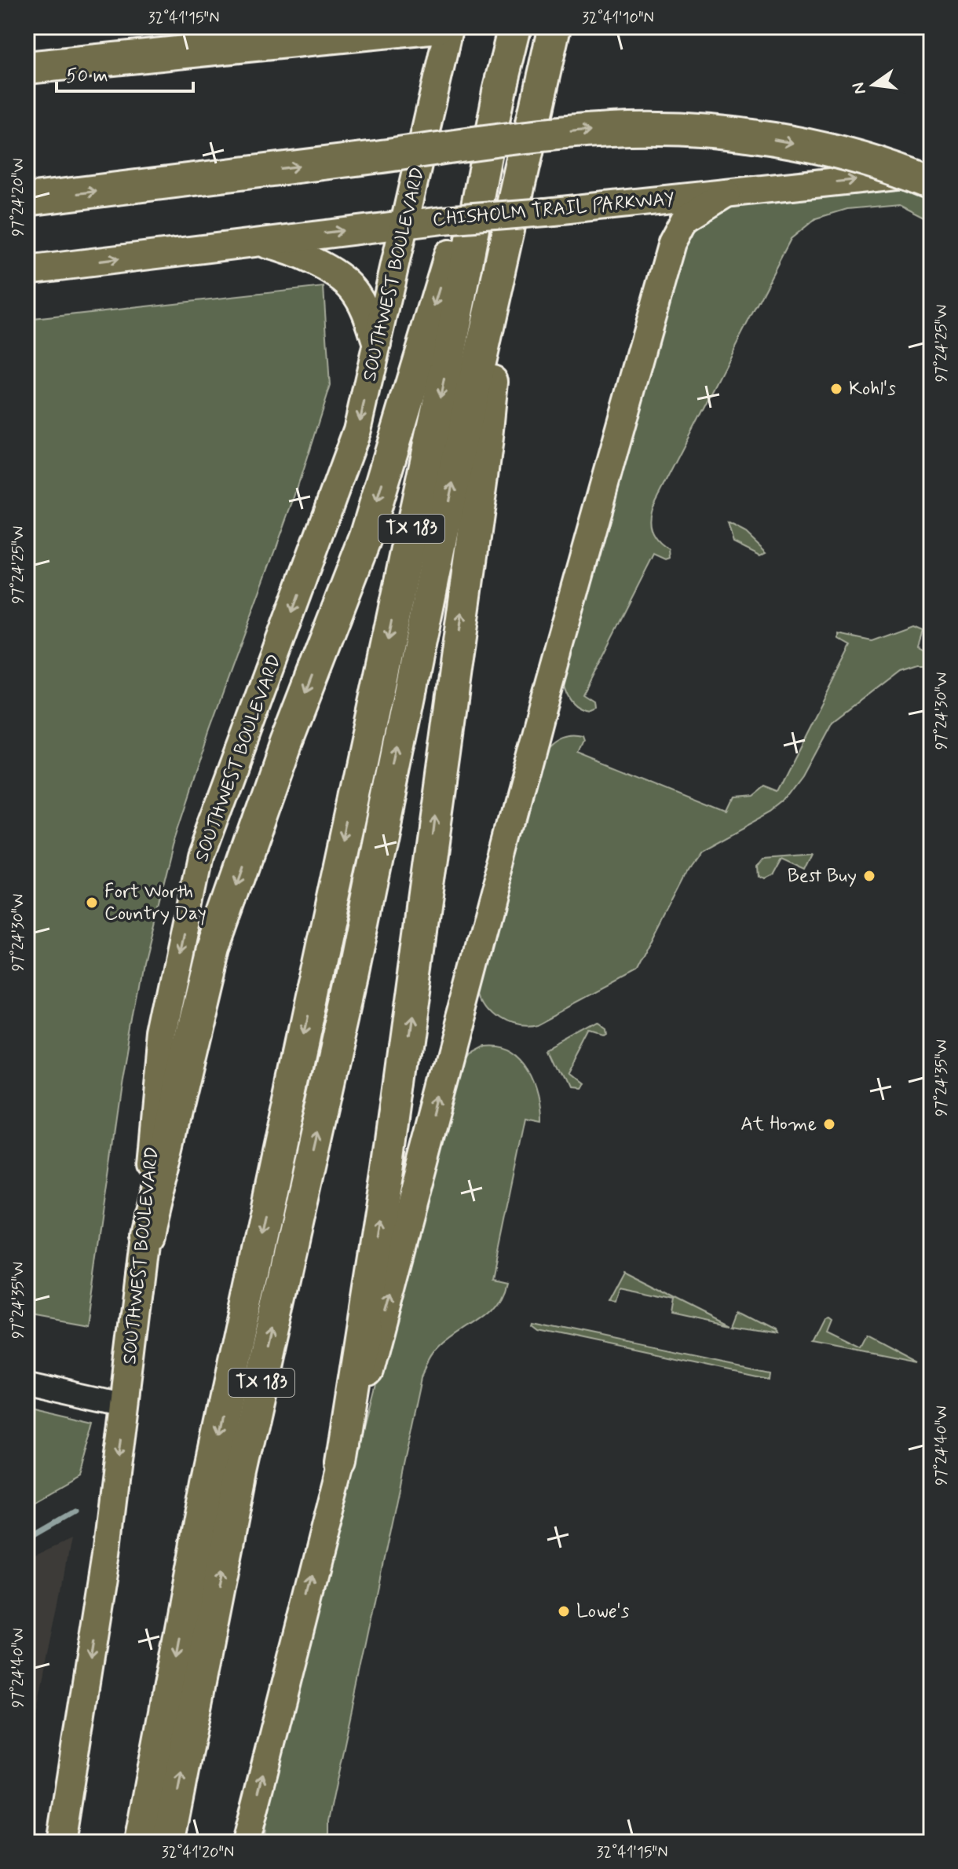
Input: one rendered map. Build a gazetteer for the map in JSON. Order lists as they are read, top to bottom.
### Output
{
  "streets": {
    "highway": ["TX 183"],
    "main road": ["CHISHOLM TRAIL PARKWAY", "SOUTHWEST BOULEVARD"]
  },
  "crossings": [
    ["CHISHOLM TRAIL PARKWAY", "SOUTHWEST BOULEVARD"]
  ],
  "one_way": ["CHISHOLM TRAIL PARKWAY"],
  "places": [
    "Kohl's",
    "Best Buy",
    "Fort Worth Country Day",
    "At Home",
    "Lowe's"
  ],
  "scale_bar": "50 m",
  "north": "left",
  "coordinates": [
    "32°41'15\"N",
    "32°41'10\"N",
    "97°24'20\"W",
    "97°24'25\"W",
    "97°24'30\"W",
    "97°24'35\"W",
    "97°24'40\"W",
    "32°41'20\"N"
  ]
}
